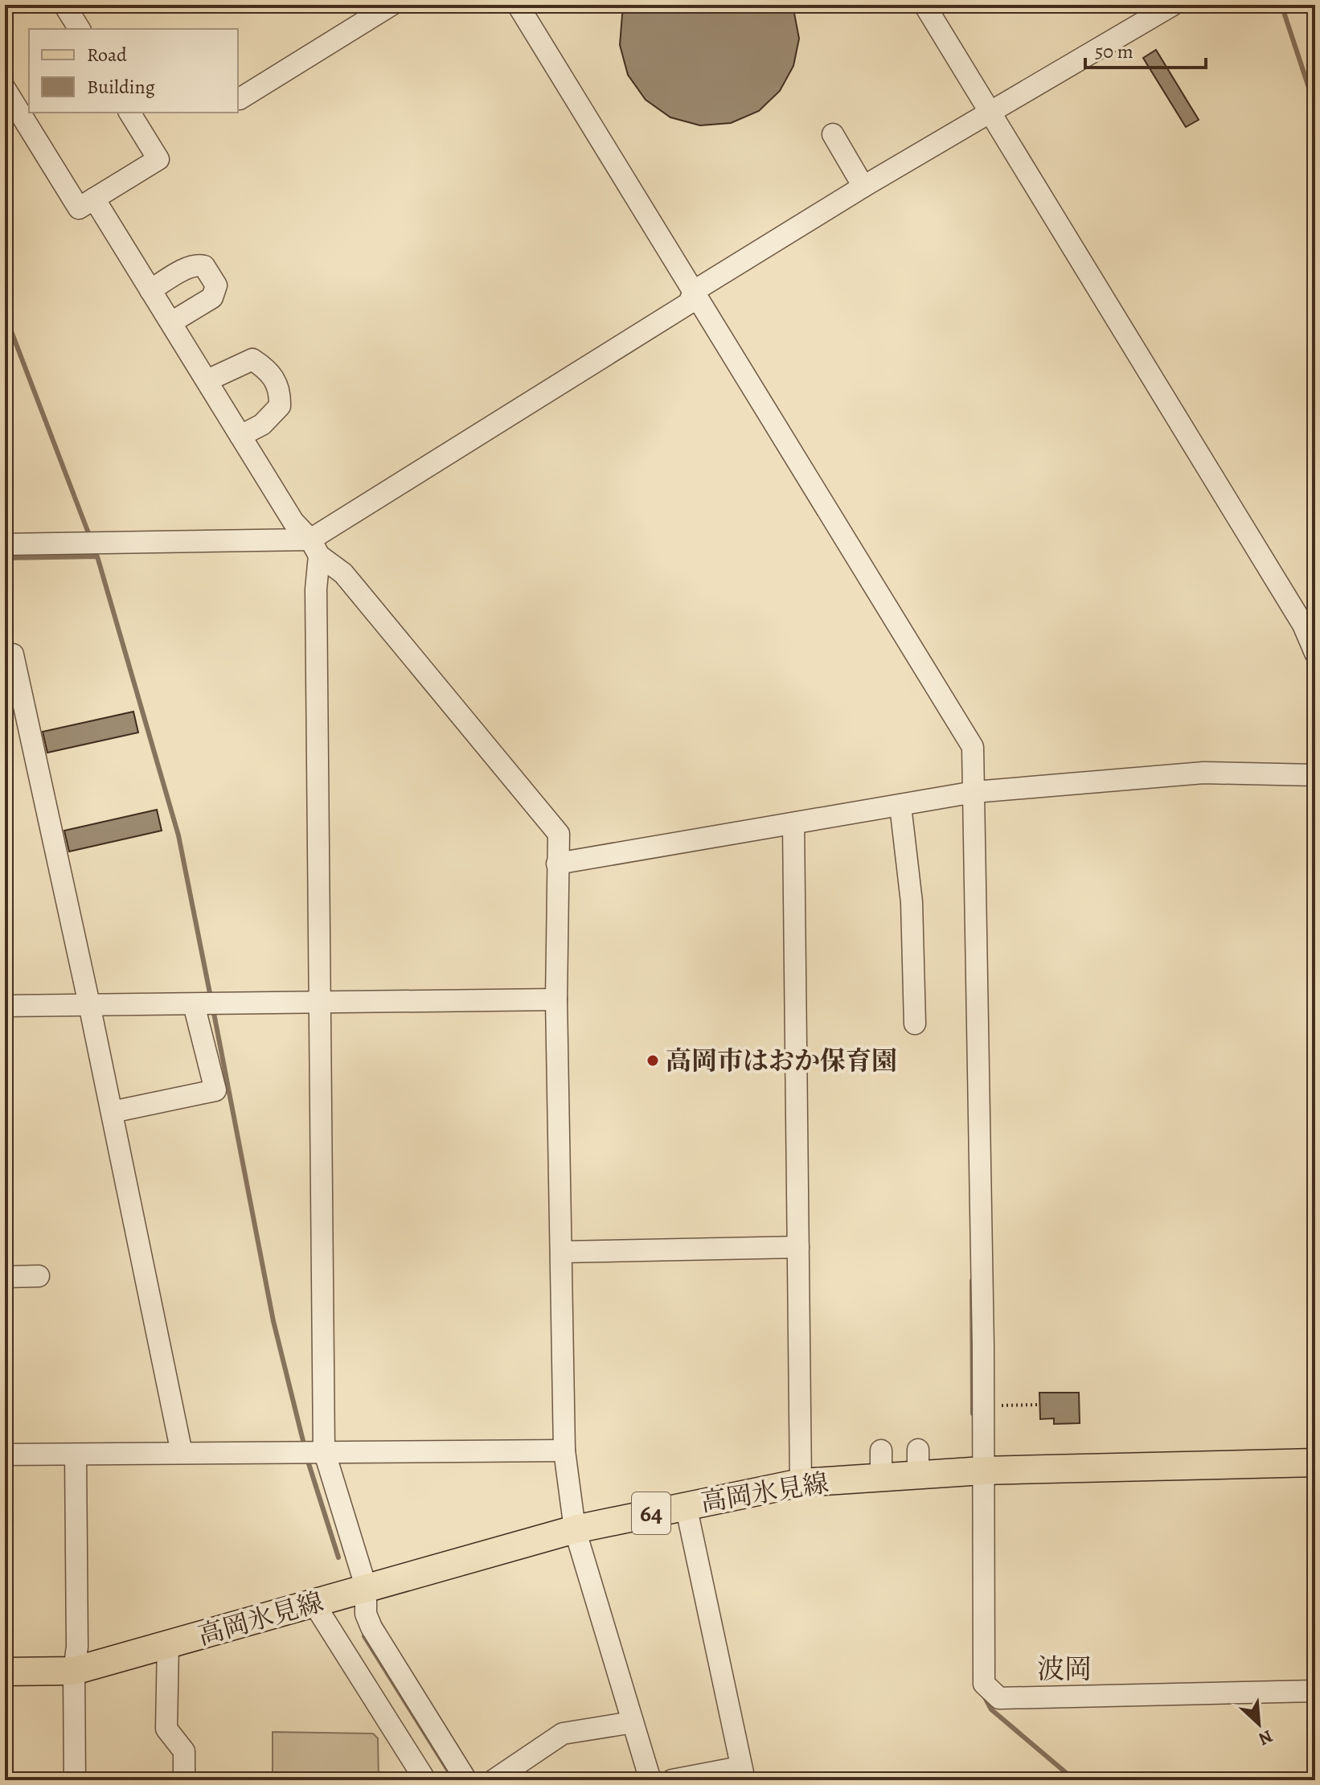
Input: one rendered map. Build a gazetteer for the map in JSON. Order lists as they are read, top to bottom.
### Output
{
  "streets": {
    "main road": ["高岡氷見線", "64"]
  },
  "districts": ["波岡"],
  "places": ["高岡市はおか保育園"],
  "legend": ["Road", "Building"],
  "scale_bar": "50 m",
  "north": "bottom right"
}
